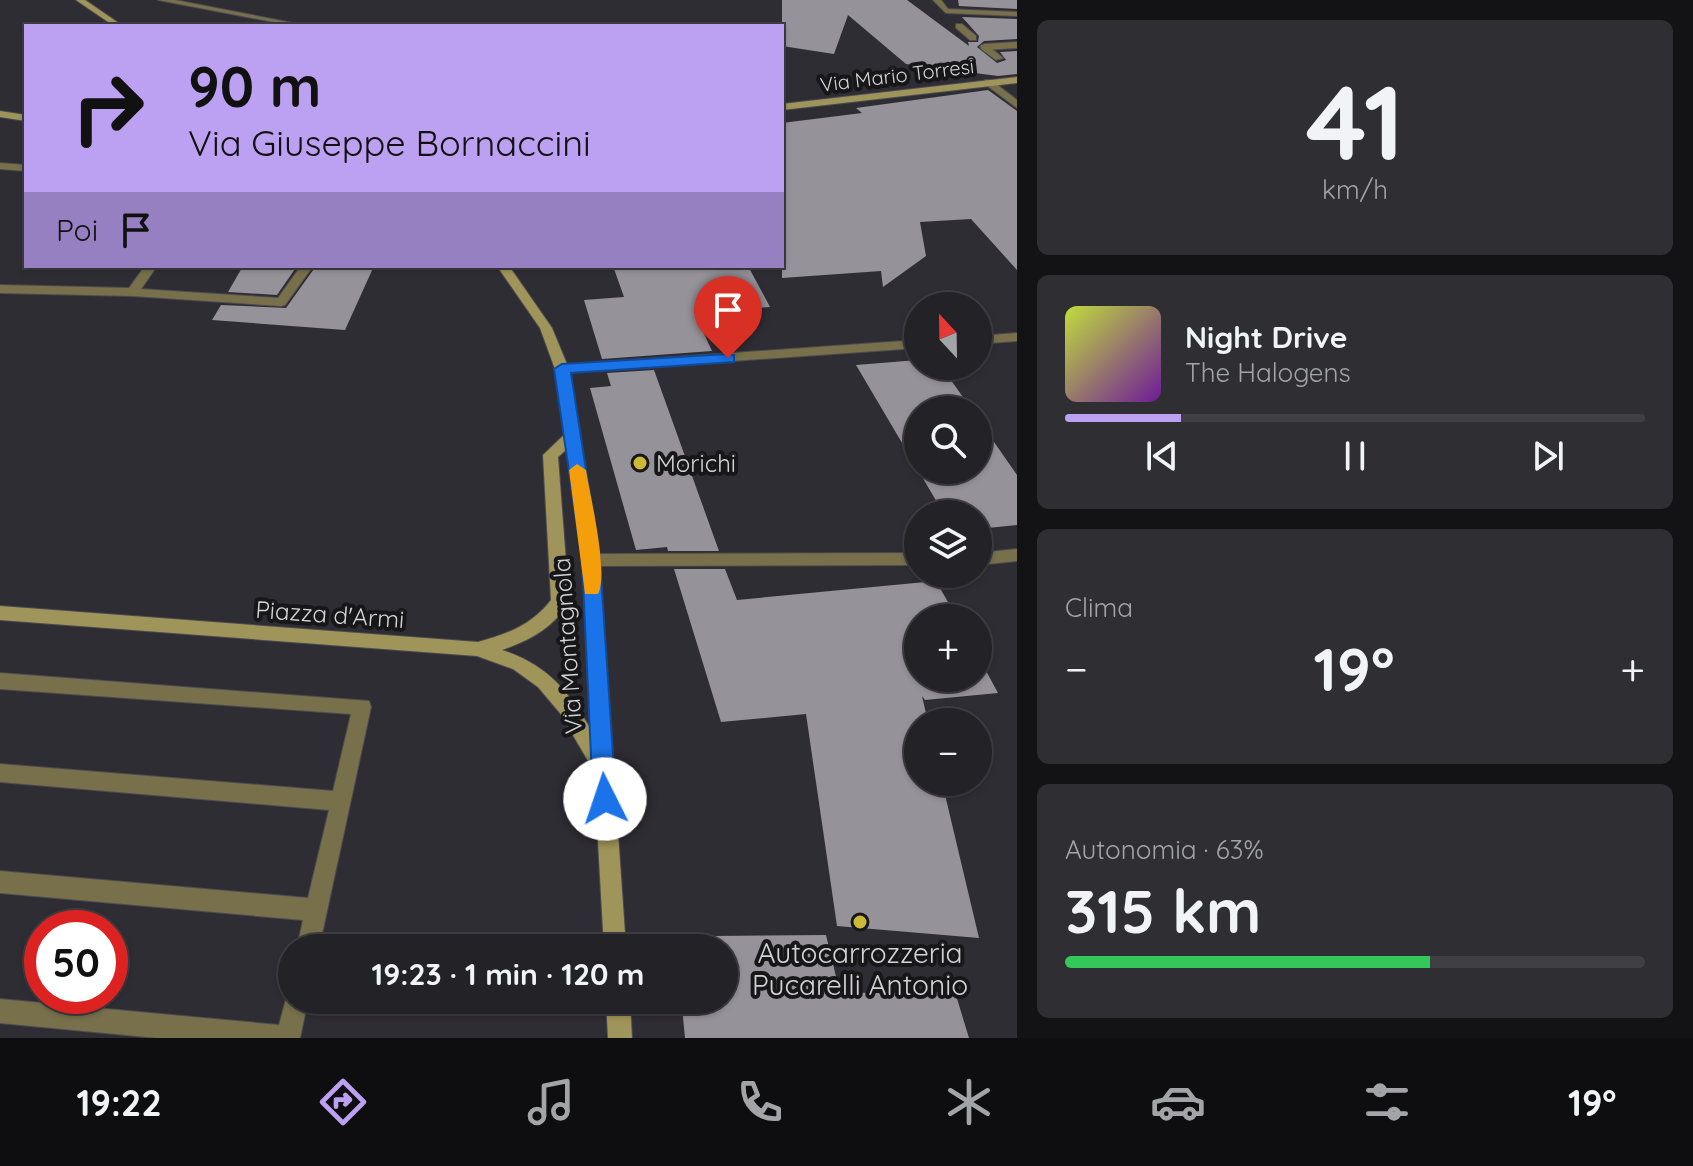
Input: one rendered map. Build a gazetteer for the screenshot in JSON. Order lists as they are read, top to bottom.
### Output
{
  "streets": {
    "street": ["Via Mario Torresi", "Piazza d'Armi", "Via Montagnola"]
  },
  "crossings": [
    ["Piazza d'Armi", "Via Montagnola"]
  ],
  "places": ["Morichi", "Autocarrozzeria Pucarelli Antonio"],
  "north": "top",
  "page": {
    "tile": [
      ["41", "km/h"],
      "Clima",
      ["Autonomia · 63%", "315 km"]
    ],
    "turn": ["90 m", "Via Giuseppe Bornaccini"],
    "then": "Poi",
    "map_buttons": ["+", "−"],
    "song": ["Night Drive", "The Halogens"],
    "heat": ["−", "19°", "+"],
    "limit": "50",
    "trip": "19:23 · 1 min · 120 m",
    "tabs": ["19:22", "19°"]
  }
}
